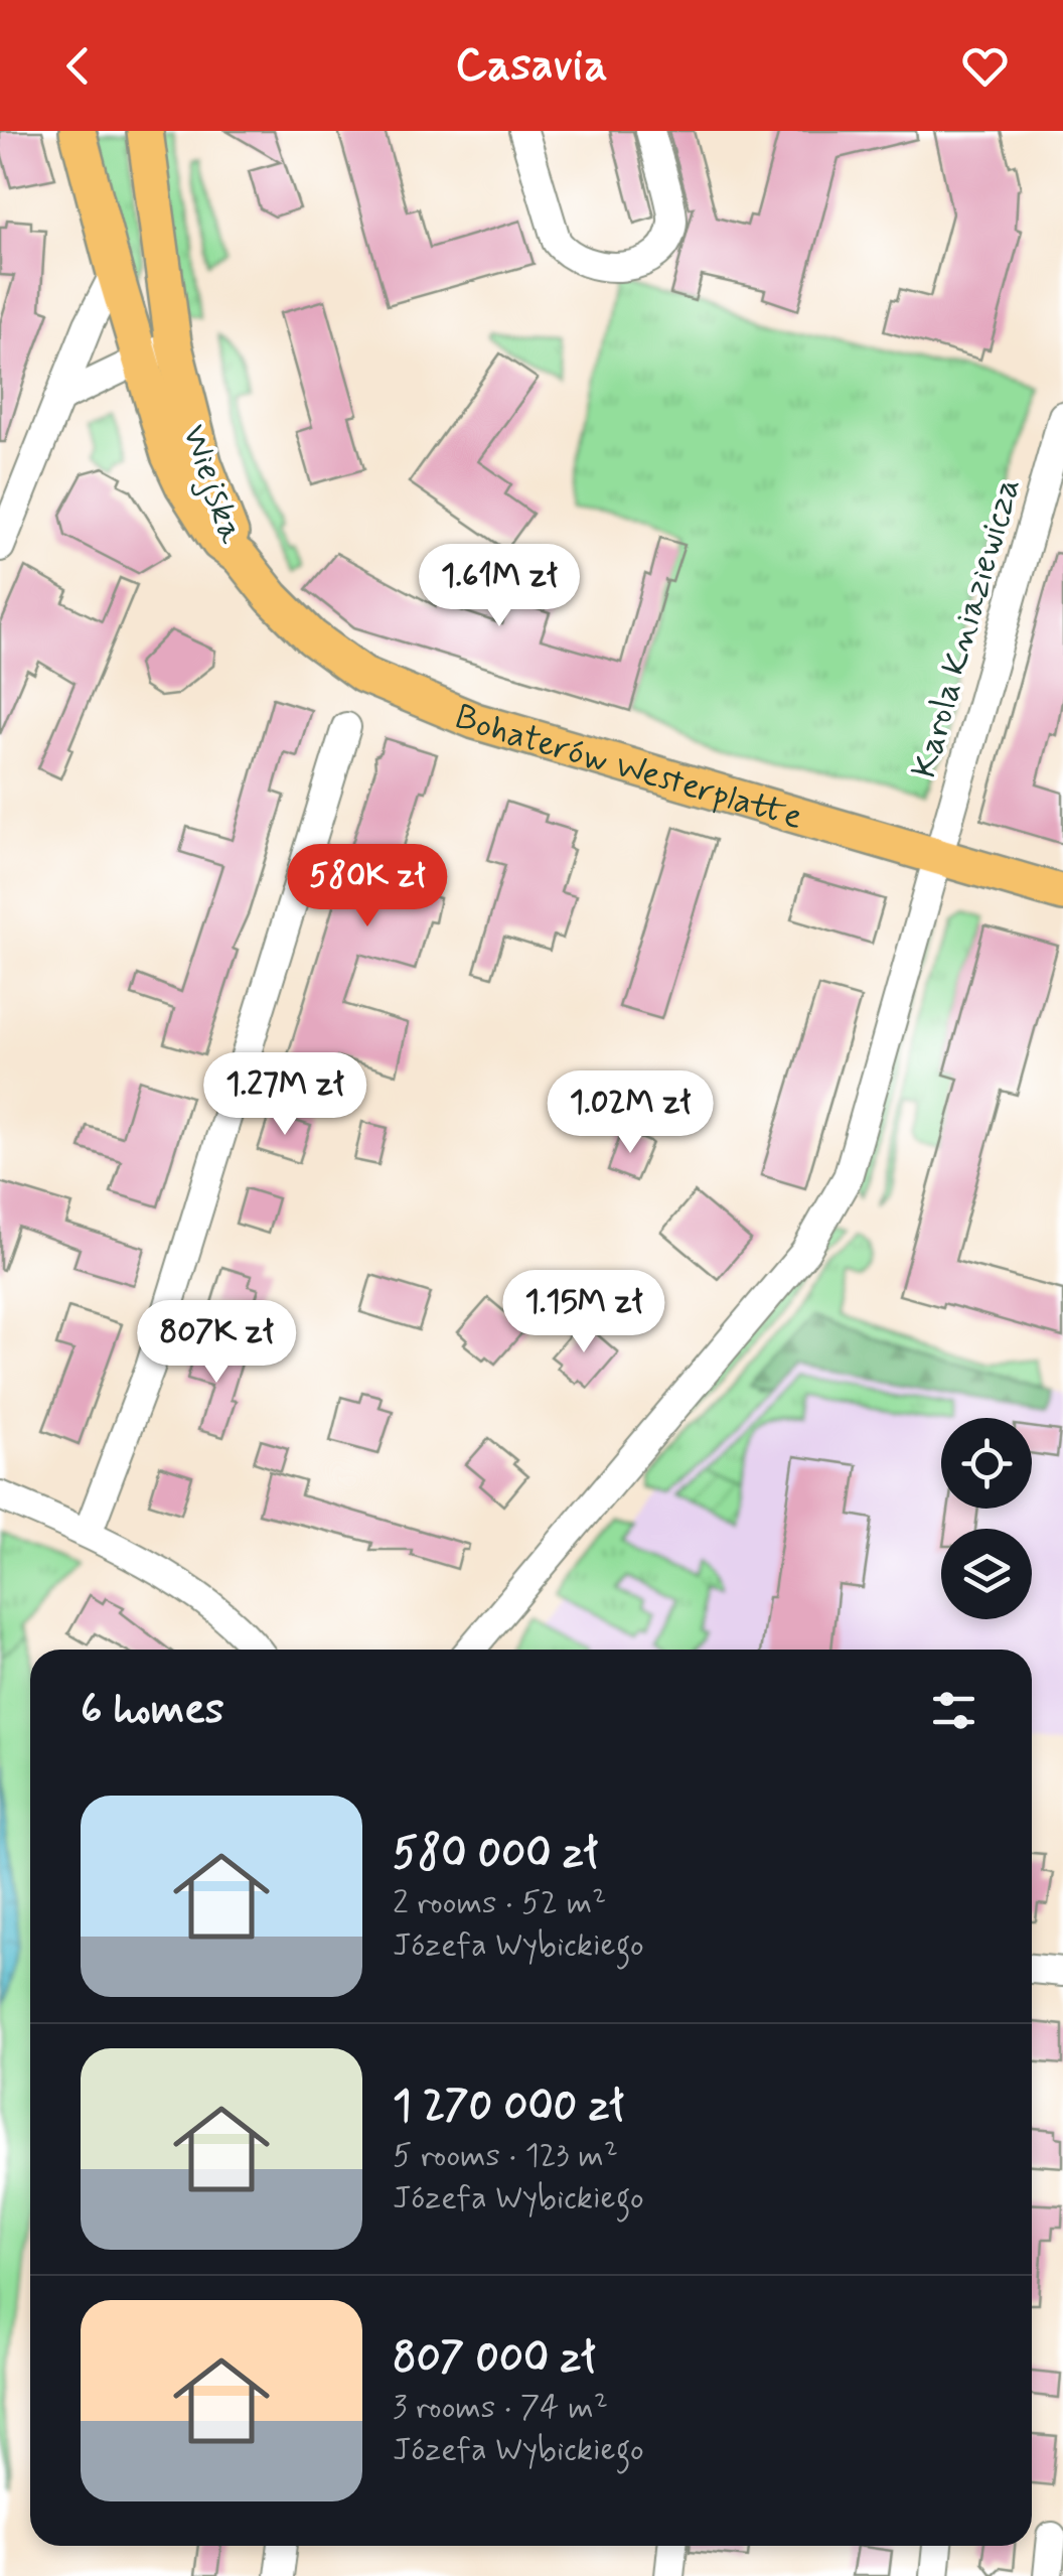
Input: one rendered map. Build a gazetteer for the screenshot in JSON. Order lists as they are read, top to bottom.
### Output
{
  "streets": {
    "main road": ["Wiejska", "Bohaterów Westerplatte"],
    "street": ["Karola Kniaziewicza"]
  },
  "crossings": [
    ["Wiejska", "Bohaterów Westerplatte"],
    ["Karola Kniaziewicza", "Bohaterów Westerplatte"]
  ],
  "page": {
    "header": "Casavia",
    "price": [
      "1.61M zł",
      "580K zł",
      "1.27M zł",
      "1.02M zł",
      "1.15M zł",
      "807K zł"
    ],
    "heading": "6 homes",
    "list": [
      {
        "name": "580 000 zł",
        "note": "2 rooms · 52 m² · Józefa Wybickiego"
      },
      {
        "name": "1 270 000 zł",
        "note": "5 rooms · 123 m² · Józefa Wybickiego"
      },
      {
        "name": "807 000 zł",
        "note": "3 rooms · 74 m² · Józefa Wybickiego"
      }
    ]
  }
}
